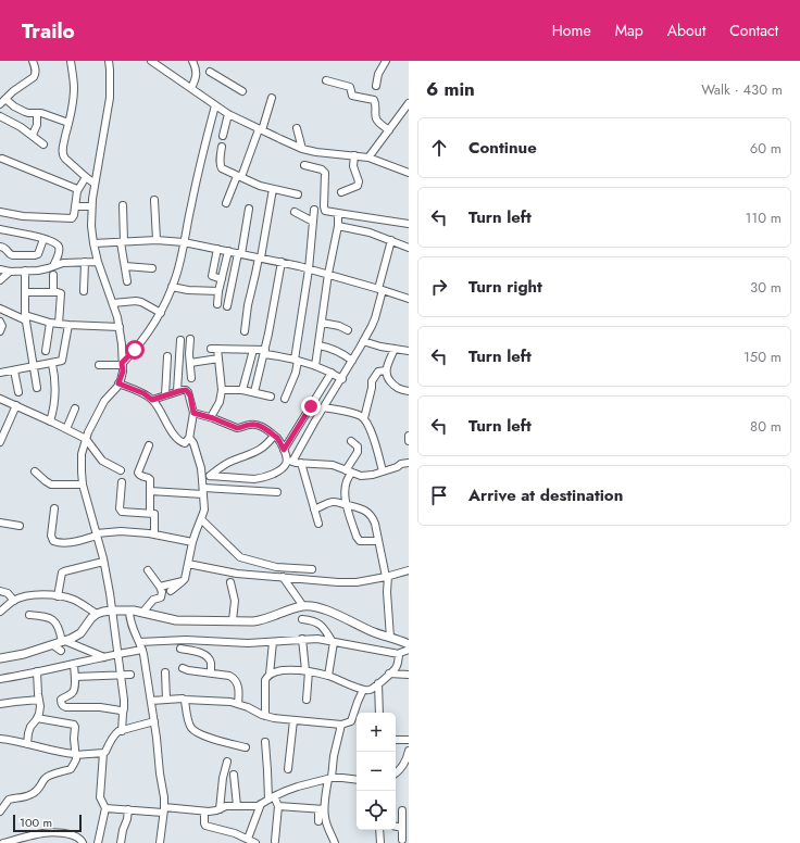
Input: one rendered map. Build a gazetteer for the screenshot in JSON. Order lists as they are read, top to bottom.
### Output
{
  "scale_bar": "100 m",
  "page": {
    "header": "Trailo",
    "nav": [
      "Home",
      "Map",
      "About",
      "Contact"
    ],
    "heading": ["6 min", "Walk · 430 m"],
    "list": [
      ["Continue", "60 m"],
      ["Turn left", "110 m"],
      ["Turn right", "30 m"],
      ["Turn left", "150 m"],
      ["Turn left", "80 m"],
      "Arrive at destination"
    ],
    "map_buttons": ["+", "−"],
    "scale": "100 m"
  }
}
